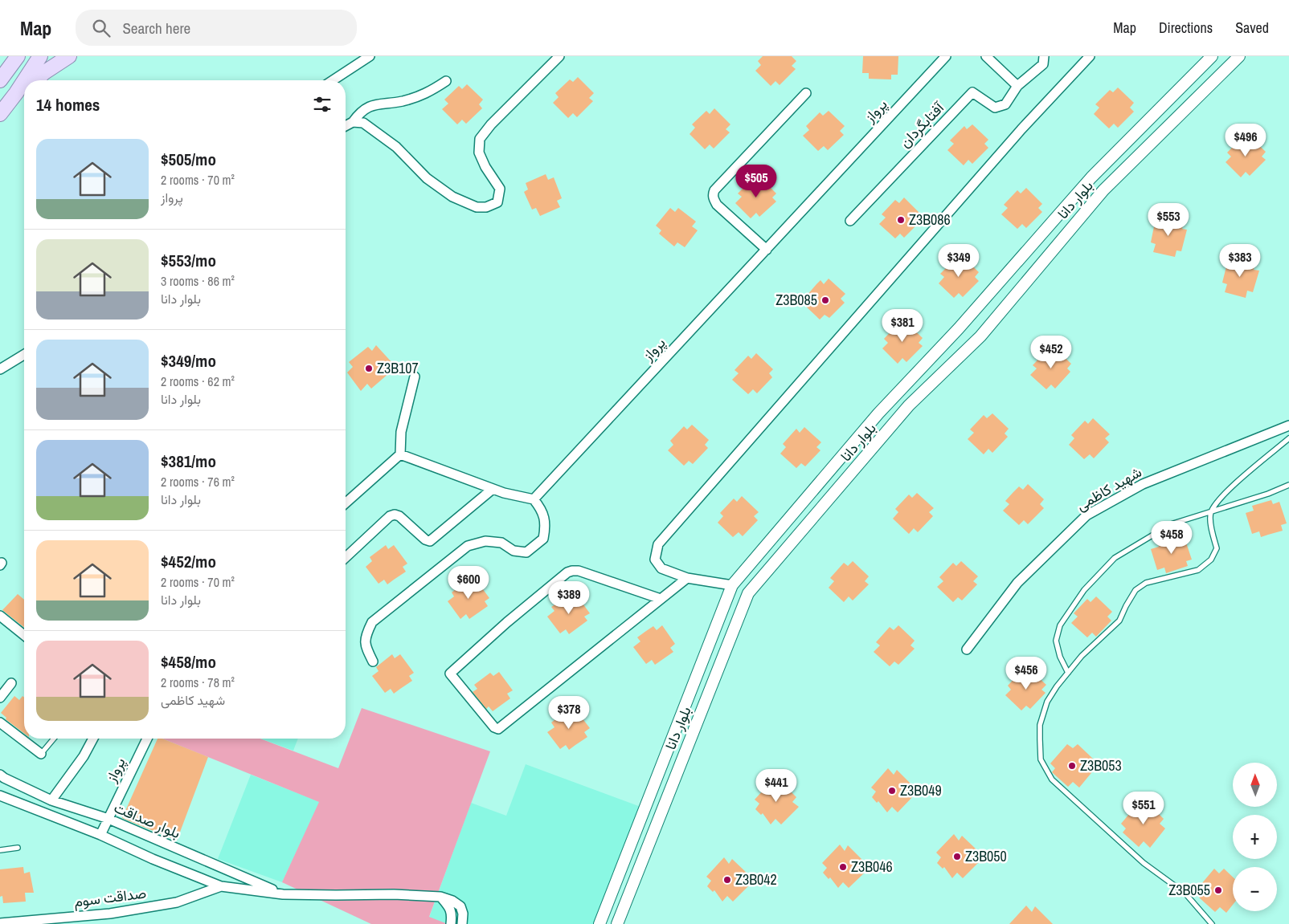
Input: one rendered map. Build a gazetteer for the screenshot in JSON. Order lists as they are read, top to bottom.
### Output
{
  "streets": {
    "street": [
      "پرواز",
      "آفتابگردان",
      "بلوار دانا",
      "شهید کاظمی",
      "بلوار صداقت",
      "صداقت سوم"
    ]
  },
  "crossings": [
    ["پرواز", "بلوار صداقت"],
    ["بلوار صداقت", "صداقت سوم"]
  ],
  "places": [
    "Z3B086",
    "Z3B085",
    "Z3B107",
    "Z3B053",
    "Z3B049",
    "Z3B050",
    "Z3B046",
    "Z3B042",
    "Z3B055"
  ],
  "north": "top",
  "page": {
    "header": "Map",
    "search": "Search here",
    "nav": ["Map", "Directions", "Saved"],
    "heading": "14 homes",
    "price": [
      "$496",
      "$505",
      "$553",
      "$349",
      "$383",
      "$381",
      "$452",
      "$458",
      "$600",
      "$389",
      "$456",
      "$378",
      "$441",
      "$551"
    ],
    "list": [
      {
        "name": "$505/mo",
        "note": "2 rooms · 70 m² · پرواز"
      },
      {
        "name": "$553/mo",
        "note": "3 rooms · 86 m² · بلوار دانا"
      },
      {
        "name": "$349/mo",
        "note": "2 rooms · 62 m² · بلوار دانا"
      },
      {
        "name": "$381/mo",
        "note": "2 rooms · 76 m² · بلوار دانا"
      },
      {
        "name": "$452/mo",
        "note": "2 rooms · 70 m² · بلوار دانا"
      },
      {
        "name": "$458/mo",
        "note": "2 rooms · 78 m² · شهید کاظمی"
      }
    ],
    "map_buttons": ["+", "−"]
  }
}
